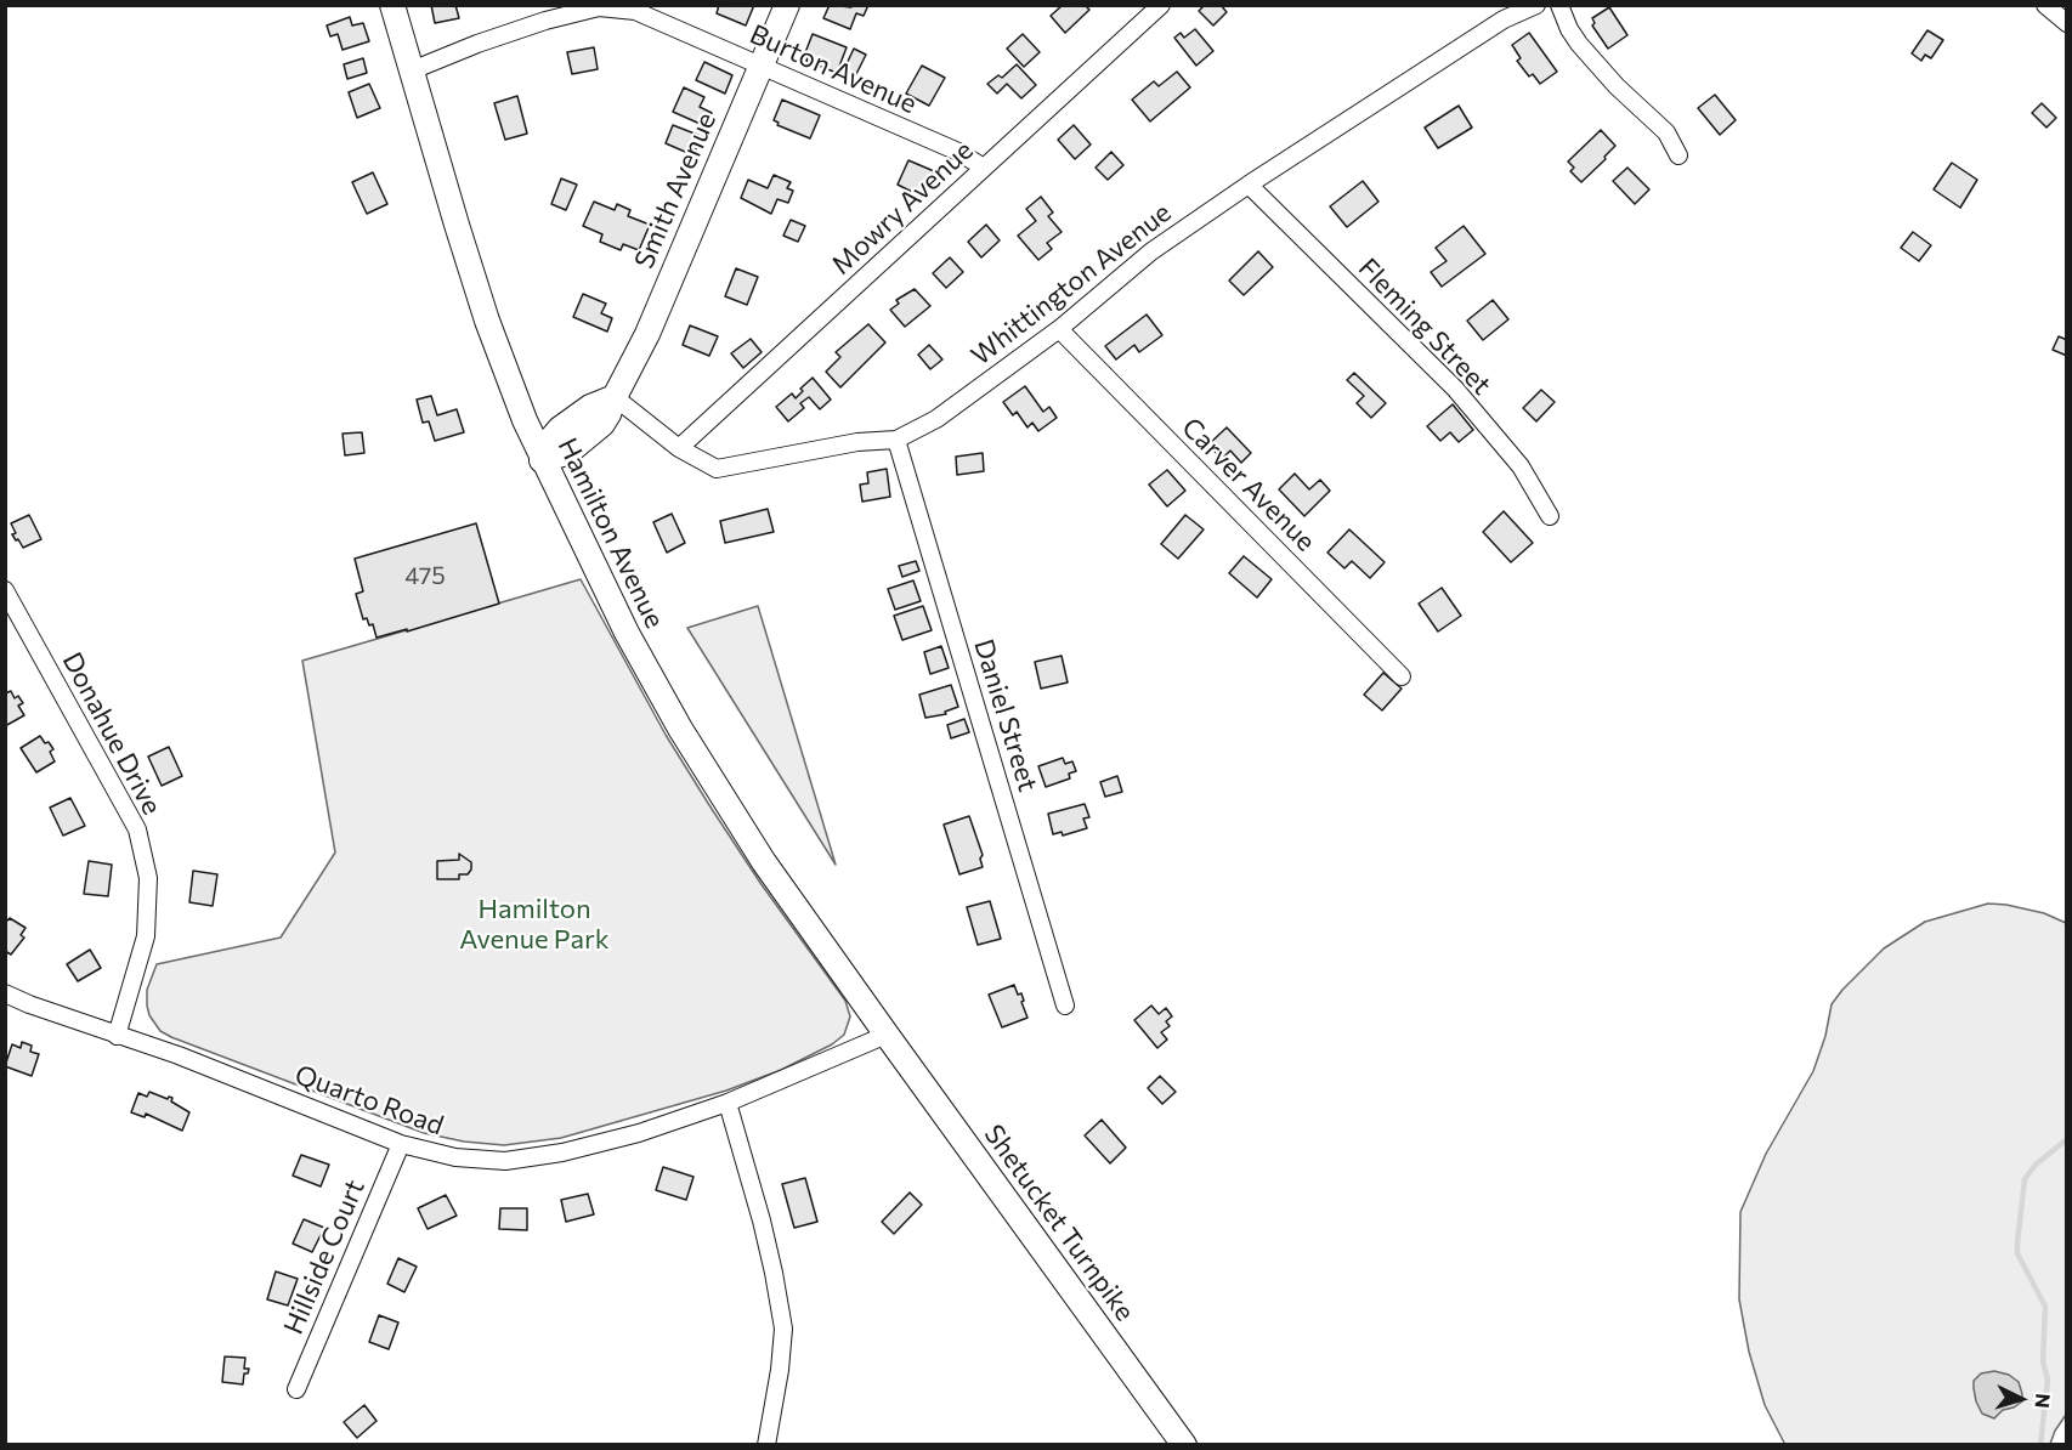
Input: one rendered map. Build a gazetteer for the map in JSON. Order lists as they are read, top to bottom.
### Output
{
  "streets": {
    "main road": ["Smith Avenue", "Hamilton Avenue", "Shetucket Turnpike"],
    "street": [
      "Burton Avenue",
      "Mowry Avenue",
      "Whittington Avenue",
      "Fleming Street",
      "Carver Avenue",
      "Daniel Street",
      "Donahue Drive",
      "Quarto Road",
      "Hillside Court"
    ]
  },
  "crossings": [
    ["Burton Avenue", "Smith Avenue"],
    ["Burton Avenue", "Mowry Avenue"],
    ["Burton Avenue", "Hamilton Avenue"],
    ["Smith Avenue", "Whittington Avenue"],
    ["Smith Avenue", "Hamilton Avenue"],
    ["Mowry Avenue", "Whittington Avenue"],
    ["Whittington Avenue", "Fleming Street"],
    ["Whittington Avenue", "Carver Avenue"],
    ["Whittington Avenue", "Daniel Street"],
    ["Hamilton Avenue", "Quarto Road"],
    ["Hamilton Avenue", "Shetucket Turnpike"],
    ["Donahue Drive", "Quarto Road"],
    ["Quarto Road", "Shetucket Turnpike"],
    ["Quarto Road", "Hillside Court"]
  ],
  "parks": ["Hamilton Avenue Park"],
  "house_numbers": ["475"],
  "north": "right"
}
